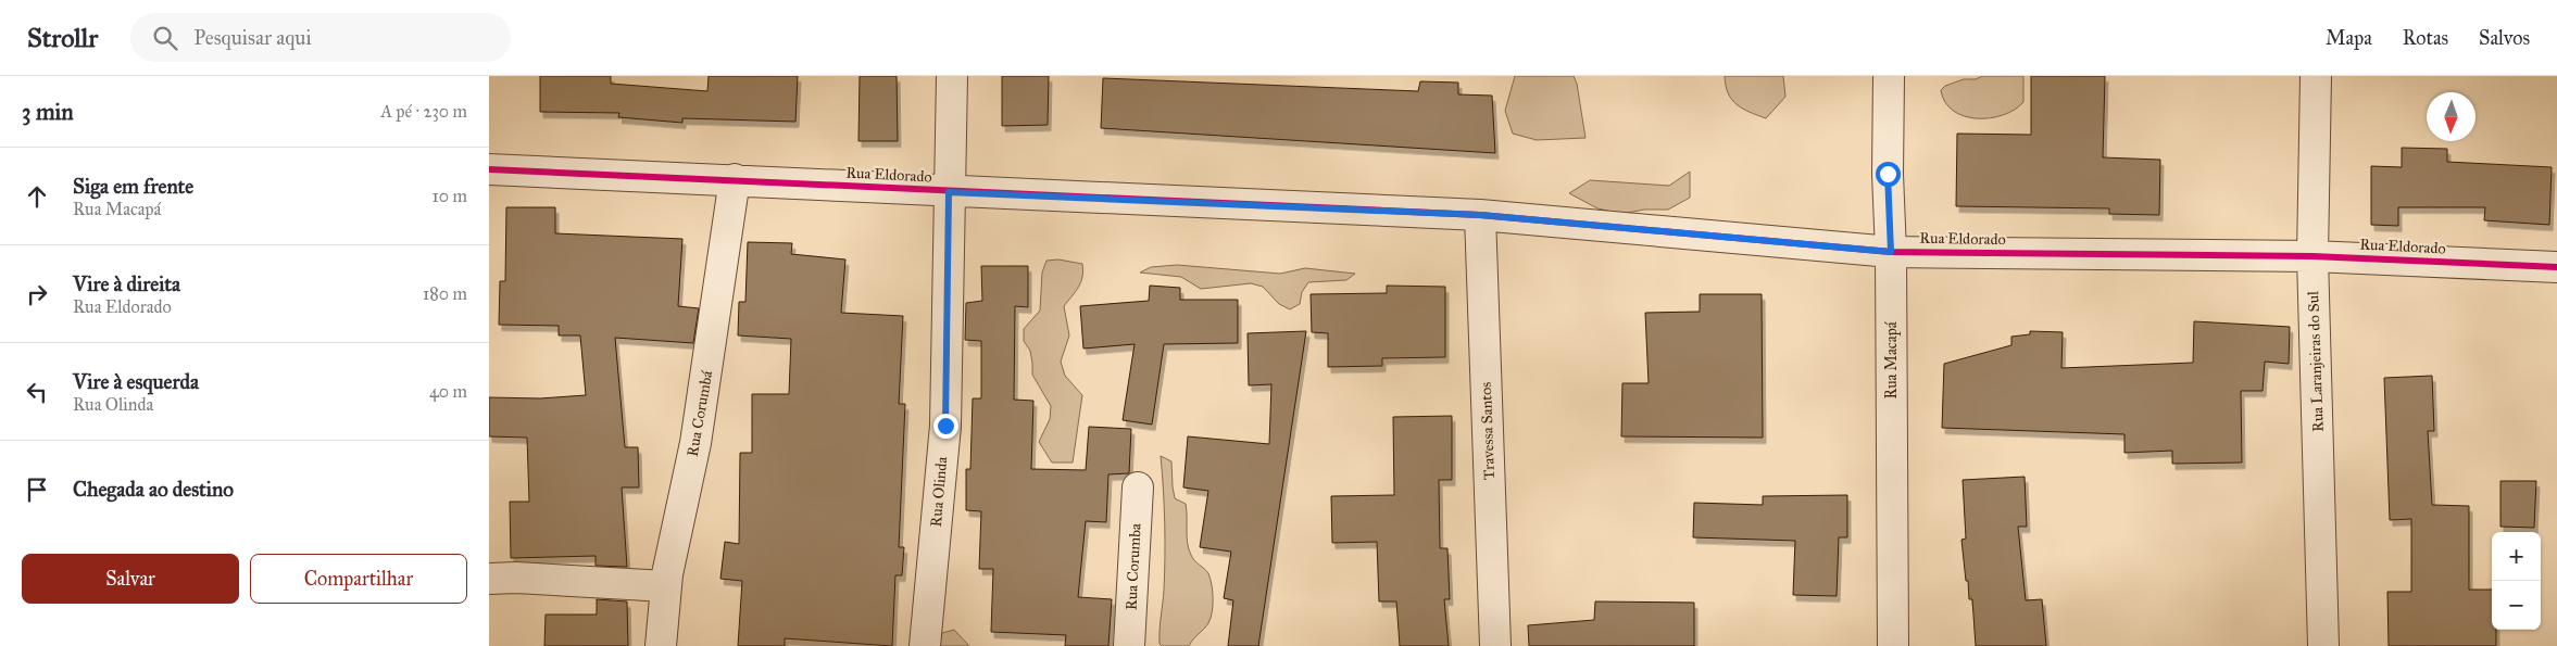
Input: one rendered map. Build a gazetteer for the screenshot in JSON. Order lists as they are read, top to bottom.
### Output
{
  "streets": {
    "street": [
      "Rua Eldorado",
      "Rua Macapá",
      "Rua Laranjeiras do Sul",
      "Rua Corumbá",
      "Travessa Santos",
      "Rua Olinda",
      "Rua Corumba"
    ]
  },
  "crossings": [
    ["Rua Eldorado", "Rua Macapá"],
    ["Rua Eldorado", "Rua Laranjeiras do Sul"],
    ["Rua Eldorado", "Rua Corumbá"],
    ["Rua Eldorado", "Travessa Santos"],
    ["Rua Eldorado", "Rua Olinda"]
  ],
  "north": "bottom",
  "page": {
    "header": "Strollr",
    "search": "Pesquisar aqui",
    "nav": ["Mapa", "Rotas", "Salvos"],
    "heading": ["3 min", "A pé · 230 m"],
    "list": [
      ["Siga em frente", "Rua Macapá", "10 m"],
      ["Vire à direita", "Rua Eldorado", "180 m"],
      ["Vire à esquerda", "Rua Olinda", "40 m"],
      "Chegada ao destino"
    ],
    "map_buttons": ["+", "−"],
    "buttons": ["Salvar", "Compartilhar"]
  }
}
